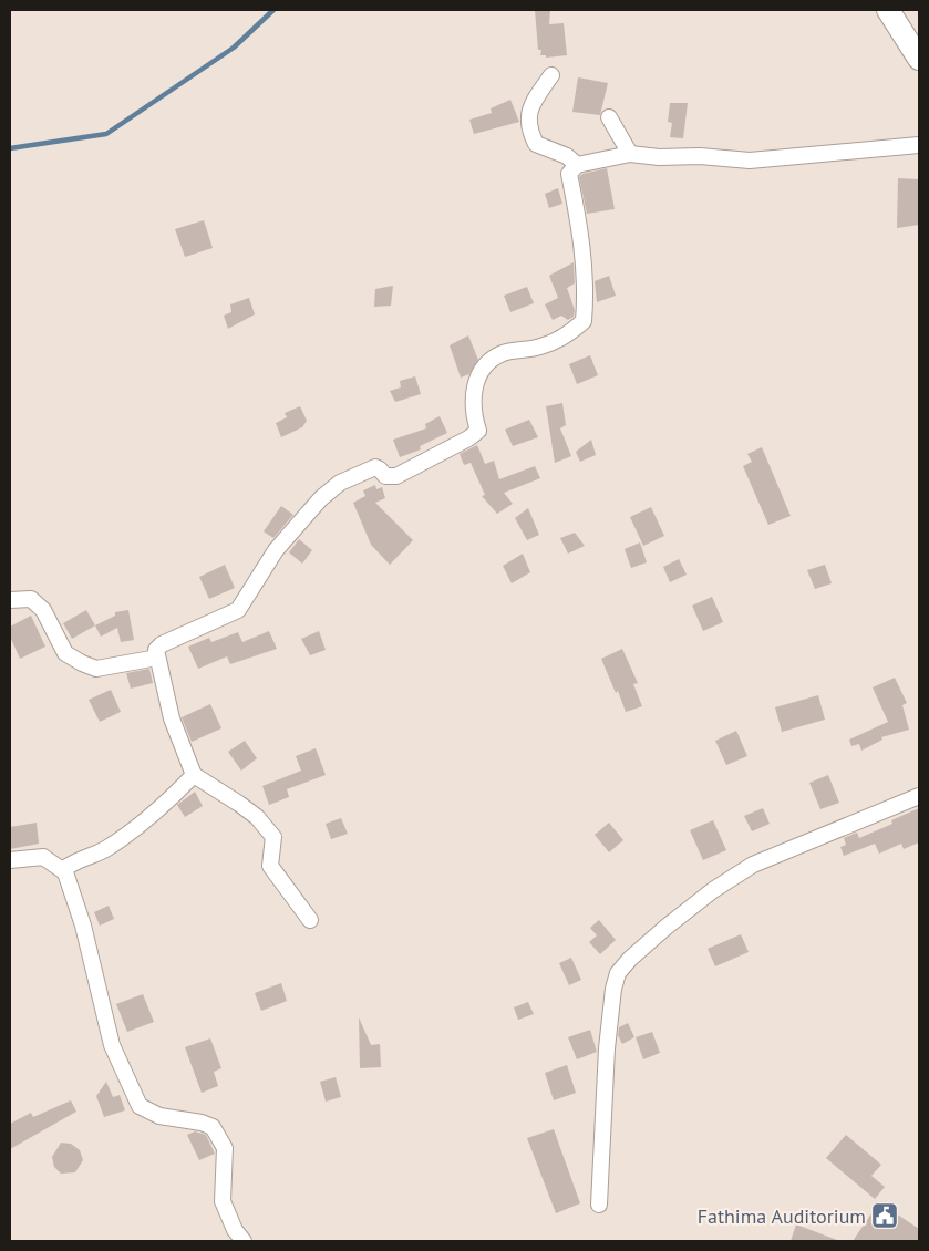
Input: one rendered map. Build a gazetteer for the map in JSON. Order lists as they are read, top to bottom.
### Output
{
  "places": {
    "public building": ["Fathima Auditorium"]
  }
}
